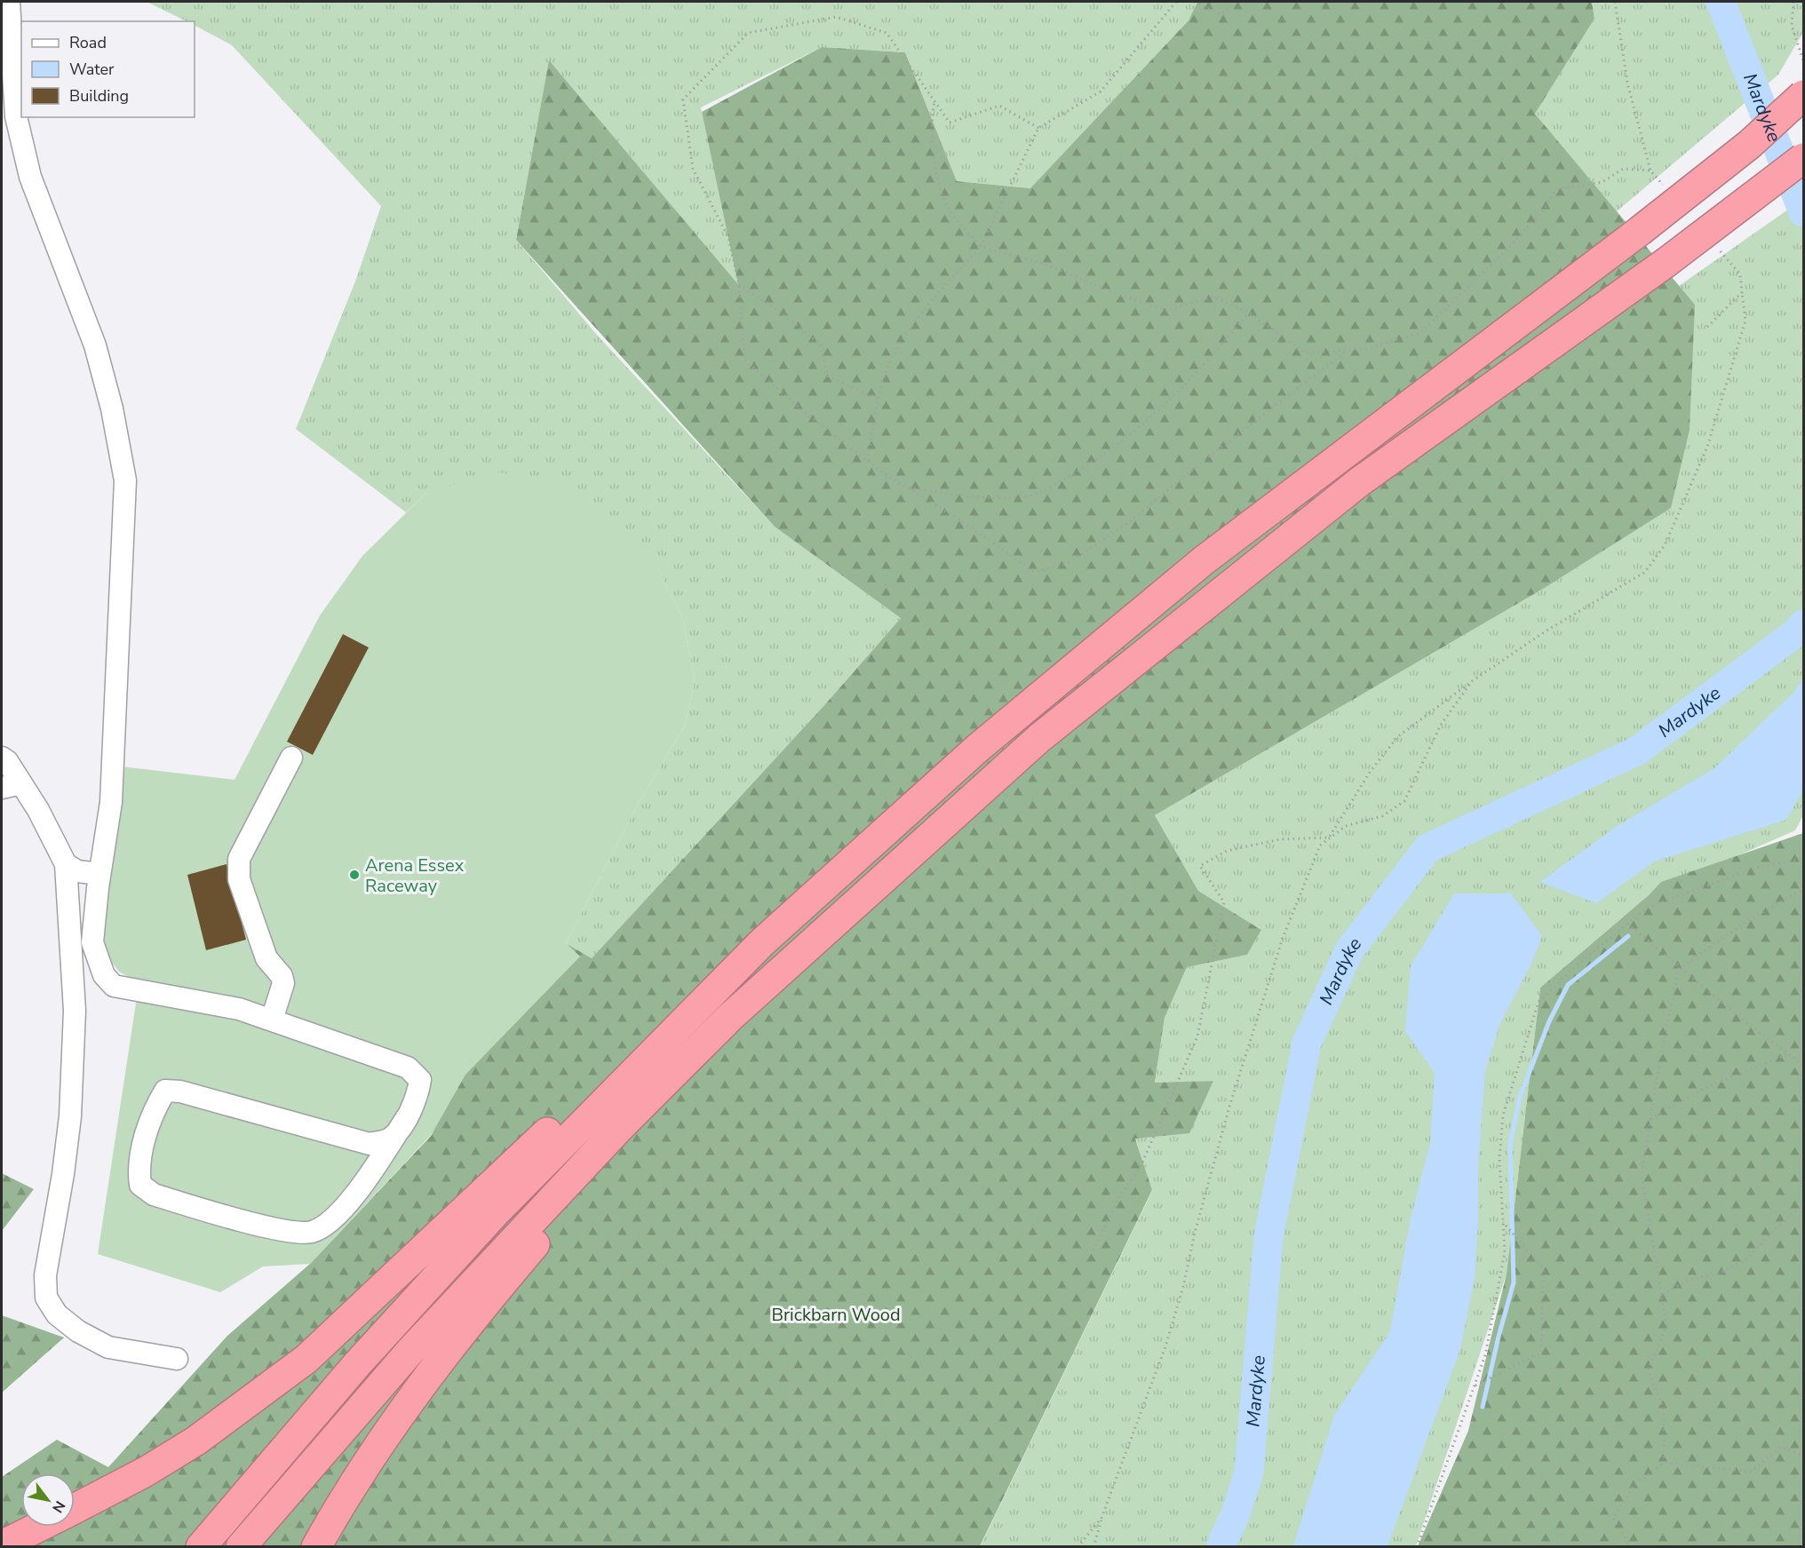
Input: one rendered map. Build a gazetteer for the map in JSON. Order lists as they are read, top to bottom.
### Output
{
  "water": ["Mardyke"],
  "parks": ["Brickbarn Wood"],
  "places": ["Arena Essex Raceway"],
  "legend": ["Road", "Water", "Building"],
  "north": "bottom right"
}
